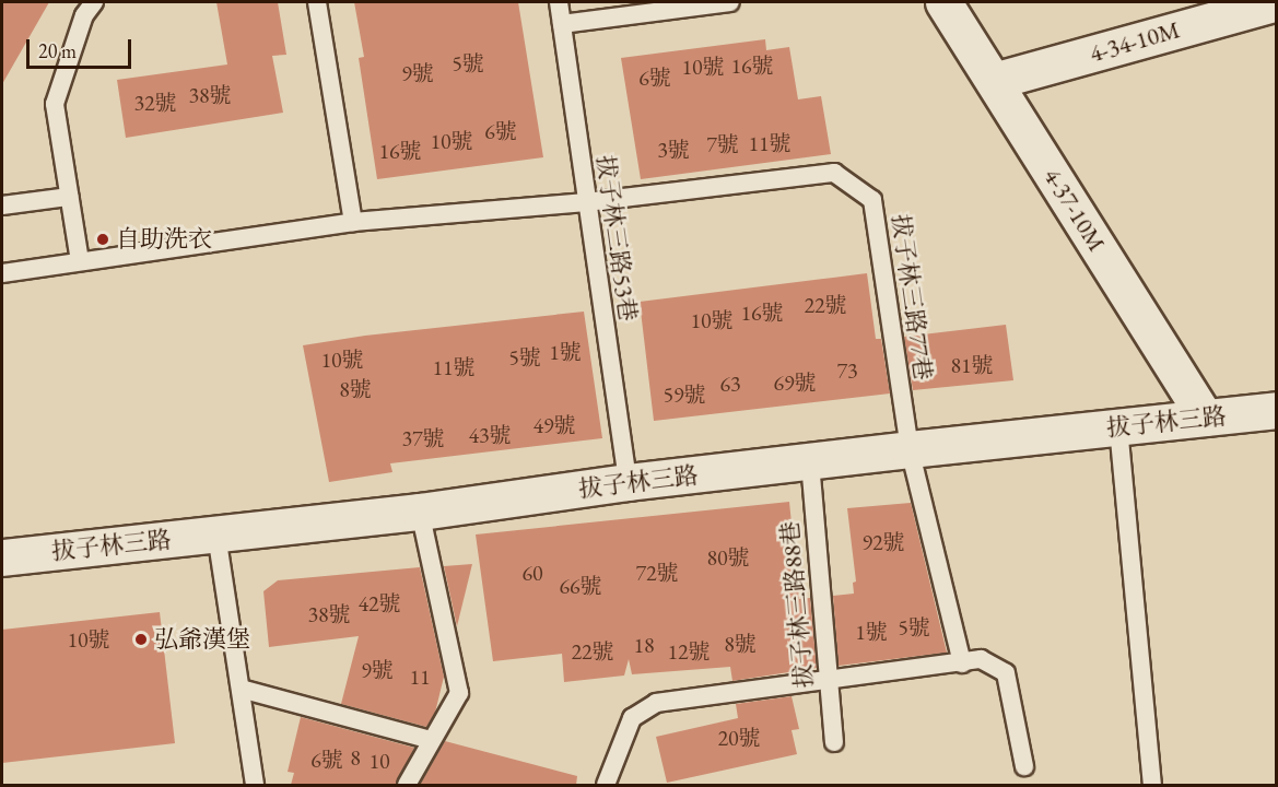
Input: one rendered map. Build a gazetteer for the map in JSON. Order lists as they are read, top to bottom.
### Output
{
  "streets": {
    "street": ["4-34-10M", "4-37-10M", "拔子林三路"],
    "lane": ["拔子林三路53巷", "拔子林三路77巷", "拔子林三路88巷"]
  },
  "crossings": [
    ["4-34-10M", "4-37-10M"],
    ["4-37-10M", "拔子林三路"],
    ["拔子林三路53巷", "拔子林三路77巷"],
    ["拔子林三路53巷", "拔子林三路"],
    ["拔子林三路77巷", "拔子林三路"],
    ["拔子林三路", "拔子林三路88巷"]
  ],
  "places": ["自助洗衣", "弘爺漢堡"],
  "house_numbers": [
    "5號",
    "16號",
    "10號",
    "9號",
    "6號",
    "38號",
    "32號",
    "6號",
    "10號",
    "11號",
    "7號",
    "3號",
    "16號",
    "22號",
    "16號",
    "10號",
    "1號",
    "5號",
    "10號",
    "81號",
    "11號",
    "73",
    "69號",
    "63",
    "8號",
    "59號",
    "49號",
    "43號",
    "37號",
    "92號",
    "80號",
    "60",
    "72號",
    "66號",
    "42號",
    "38號",
    "5號",
    "1號",
    "10號",
    "8號",
    "18",
    "22號",
    "12號",
    "9號",
    "11",
    "20號",
    "8",
    "6號",
    "10"
  ],
  "scale_bar": "20 m"
}
